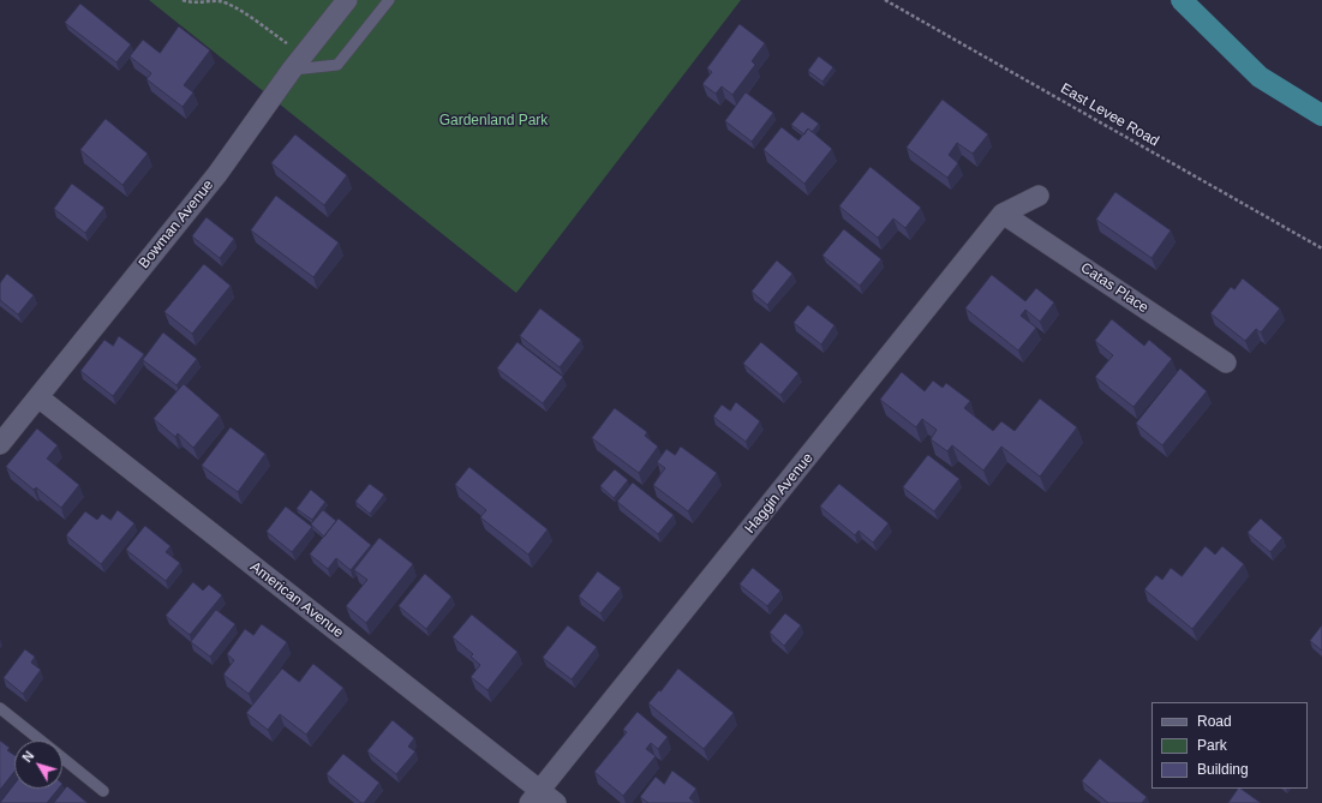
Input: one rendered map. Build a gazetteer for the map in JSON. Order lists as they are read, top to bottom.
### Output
{
  "streets": {
    "street": [
      "Bowman Avenue",
      "Catas Place",
      "Haggin Avenue",
      "American Avenue"
    ],
    "path": ["East Levee Road"]
  },
  "crossings": [
    ["Bowman Avenue", "American Avenue"],
    ["Catas Place", "Haggin Avenue"],
    ["Haggin Avenue", "American Avenue"]
  ],
  "parks": ["Gardenland Park"],
  "legend": ["Road", "Park", "Building"],
  "north": "top left"
}
